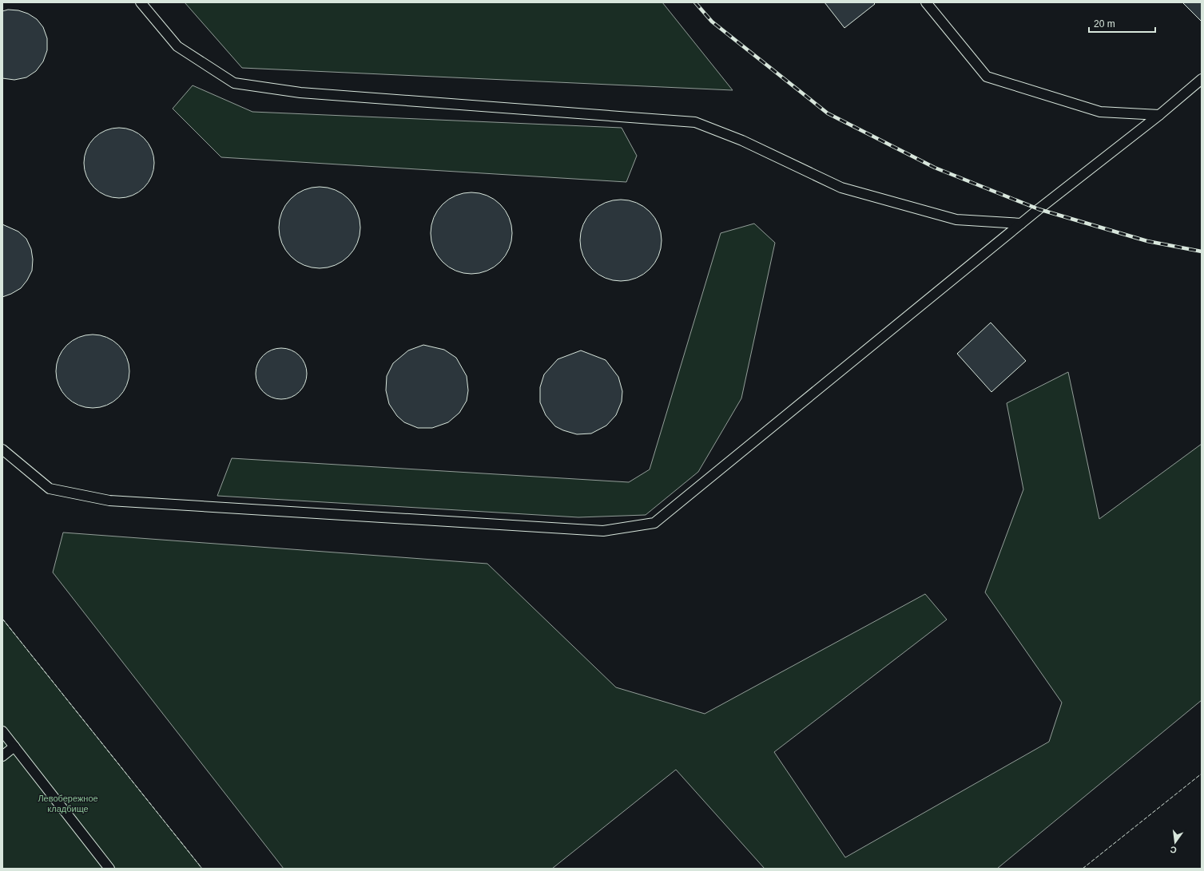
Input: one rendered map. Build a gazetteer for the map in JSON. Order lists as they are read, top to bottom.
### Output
{
  "parks": ["Левобережное кладбище"],
  "scale_bar": "20 m",
  "north": "bottom"
}
